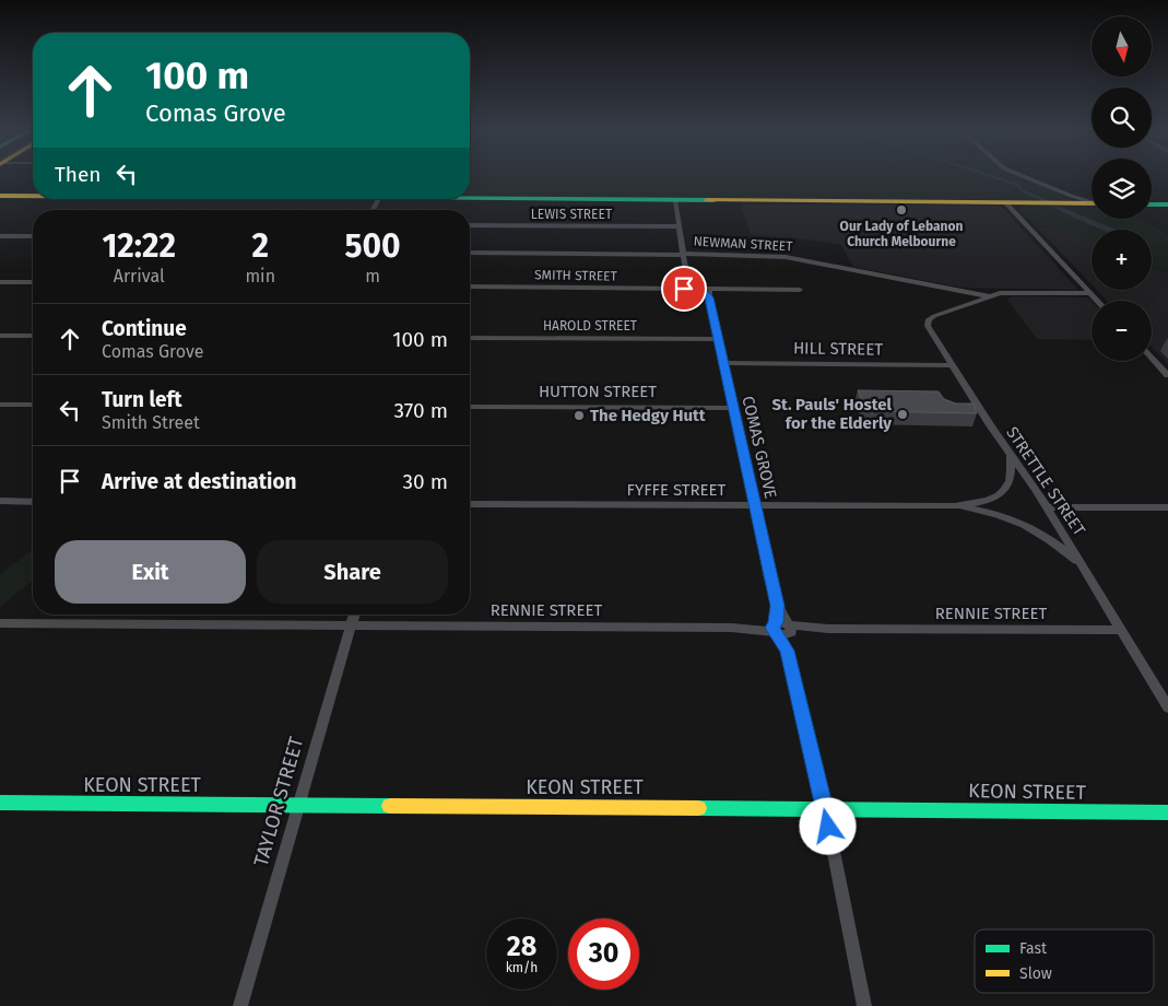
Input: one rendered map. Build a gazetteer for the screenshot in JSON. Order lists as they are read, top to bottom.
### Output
{
  "streets": {
    "main road": ["KEON STREET"],
    "street": [
      "LEWIS STREET",
      "NEWMAN STREET",
      "SMITH STREET",
      "HAROLD STREET",
      "HILL STREET",
      "HUTTON STREET",
      "COMAS GROVE",
      "STRETTLE STREET",
      "FYFFE STREET",
      "RENNIE STREET",
      "TAYLOR STREET"
    ]
  },
  "crossings": [
    ["NEWMAN STREET", "STRETTLE STREET"],
    ["SMITH STREET", "COMAS GROVE"],
    ["HAROLD STREET", "COMAS GROVE"],
    ["HILL STREET", "COMAS GROVE"],
    ["HILL STREET", "STRETTLE STREET"],
    ["HUTTON STREET", "COMAS GROVE"],
    ["COMAS GROVE", "FYFFE STREET"],
    ["COMAS GROVE", "RENNIE STREET"],
    ["COMAS GROVE", "KEON STREET"],
    ["STRETTLE STREET", "FYFFE STREET"],
    ["STRETTLE STREET", "RENNIE STREET"],
    ["RENNIE STREET", "TAYLOR STREET"],
    ["KEON STREET", "TAYLOR STREET"]
  ],
  "places": ["Our Lady of Lebanon Church Melbourne", "St. Pauls' Hostel for the Elderly", "The Hedgy Hutt"],
  "legend": ["Fast", "Slow"],
  "north": "bottom",
  "page": {
    "map_buttons": ["+", "−"],
    "turn": ["100 m", "Comas Grove"],
    "then": "Then",
    "eta": [
      "12:22",
      "Arrival",
      "2",
      "min",
      "500",
      "m"
    ],
    "list": [
      {
        "name": "Continue",
        "note": "Comas Grove",
        "value": "100 m"
      },
      {
        "name": "Turn left",
        "note": "Smith Street",
        "value": "370 m"
      },
      {
        "name": "Arrive at destination",
        "value": "30 m"
      }
    ],
    "buttons": ["Exit", "Share"],
    "speed": "28 km/h",
    "limit": "30"
  }
}
